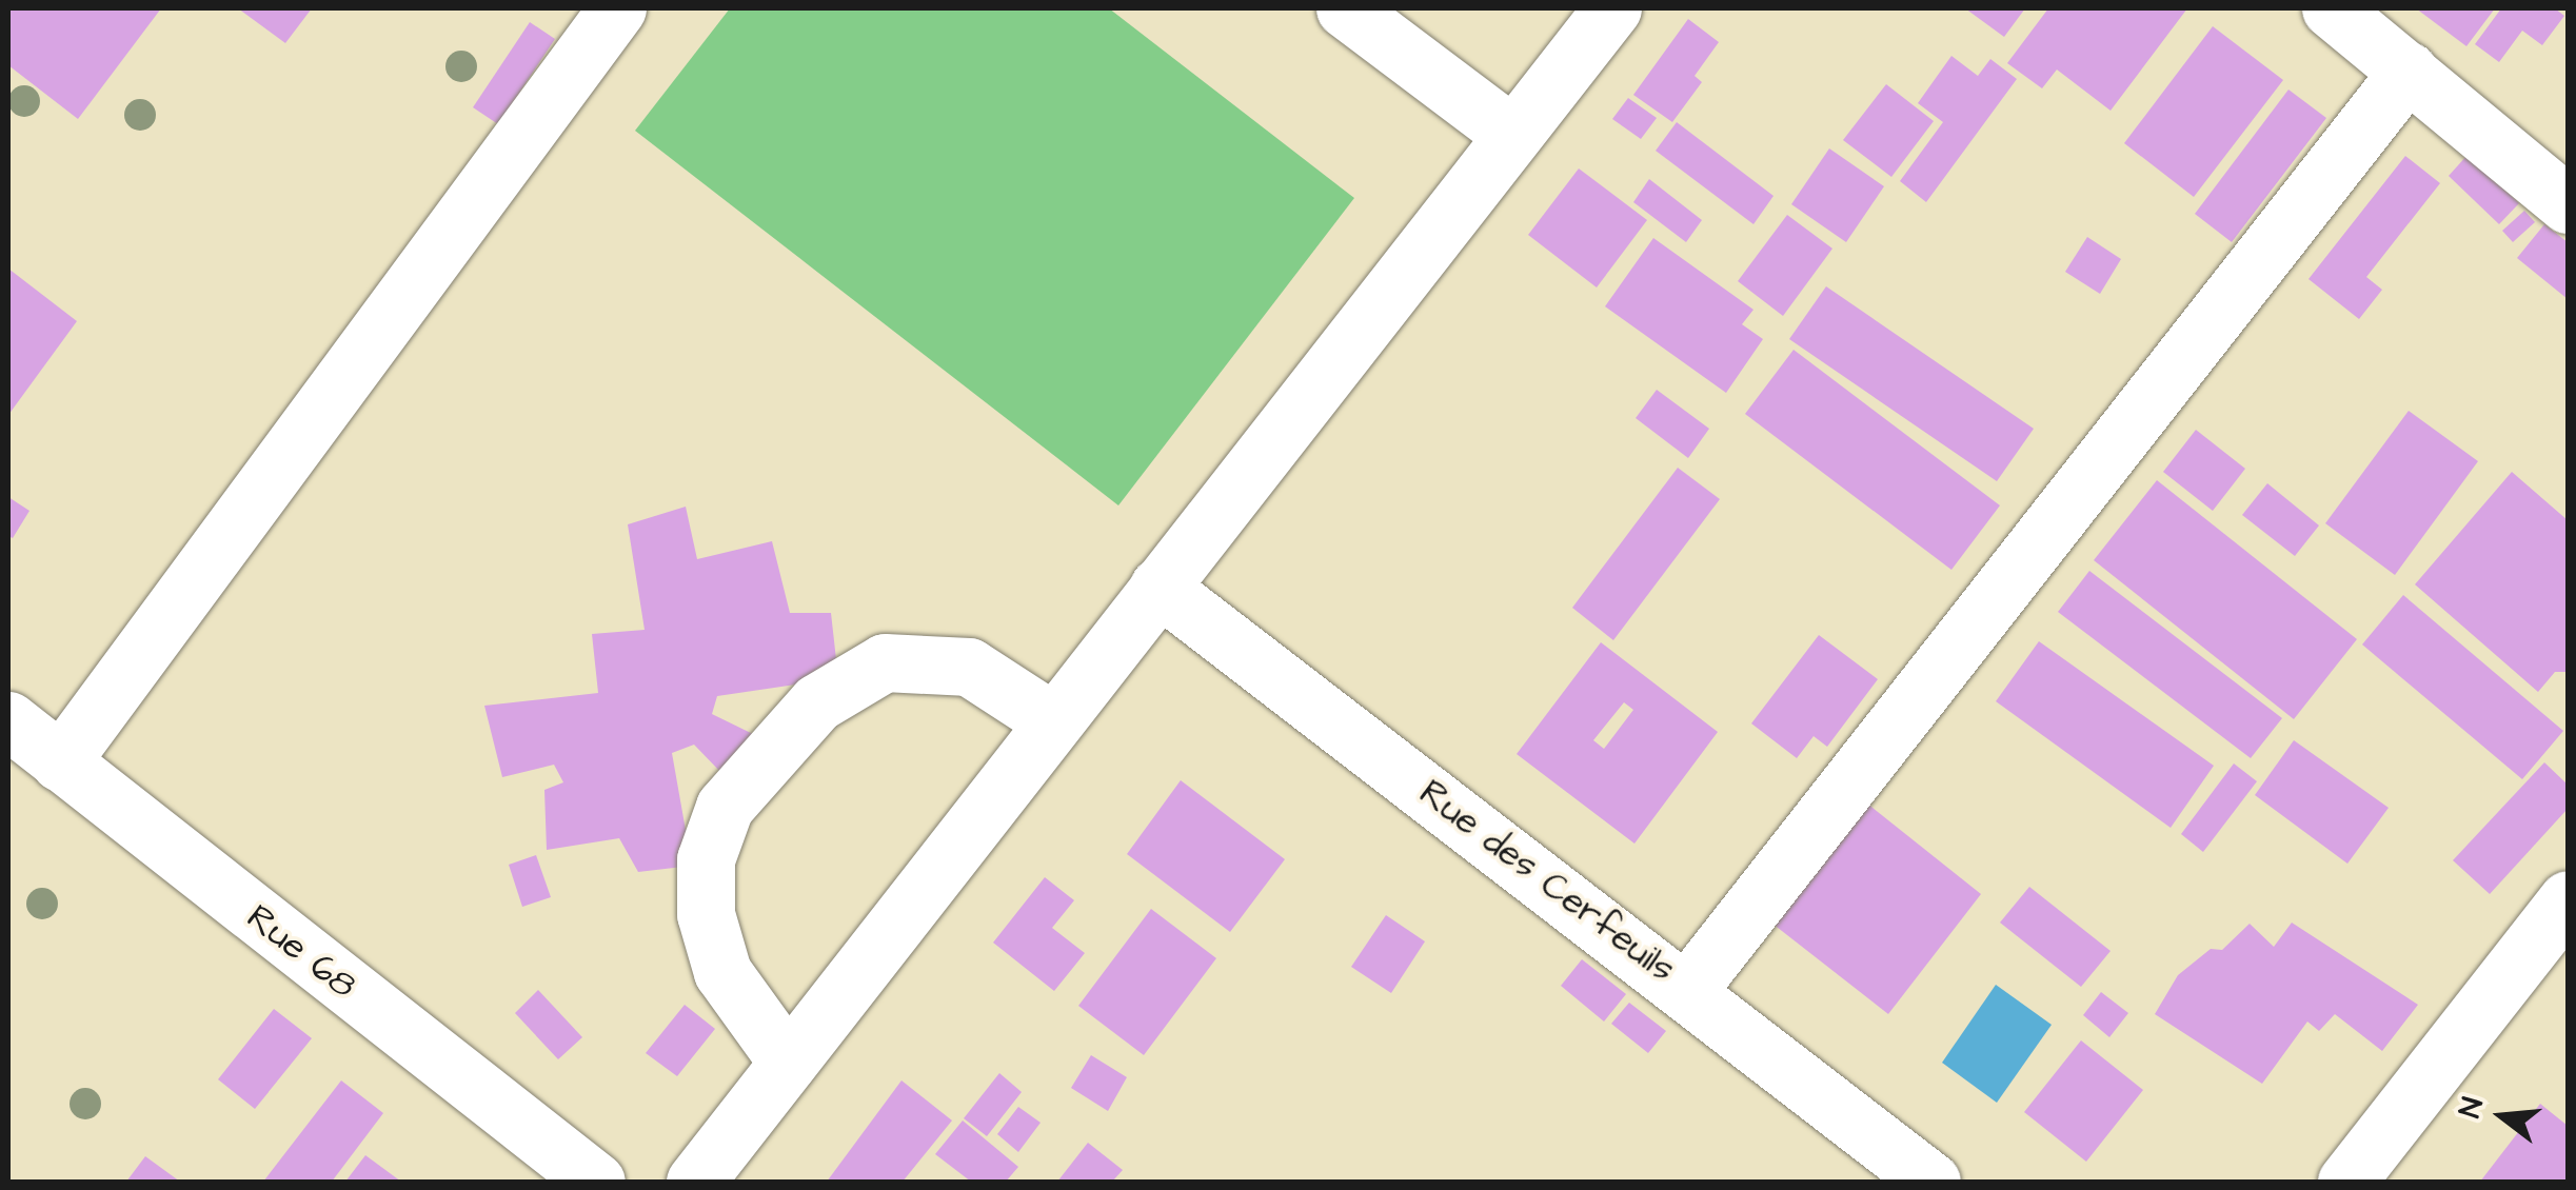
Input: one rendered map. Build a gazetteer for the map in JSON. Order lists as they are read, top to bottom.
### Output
{
  "streets": {
    "street": ["Rue des Cerfeuils", "Rue 68"]
  },
  "north": "left"
}
